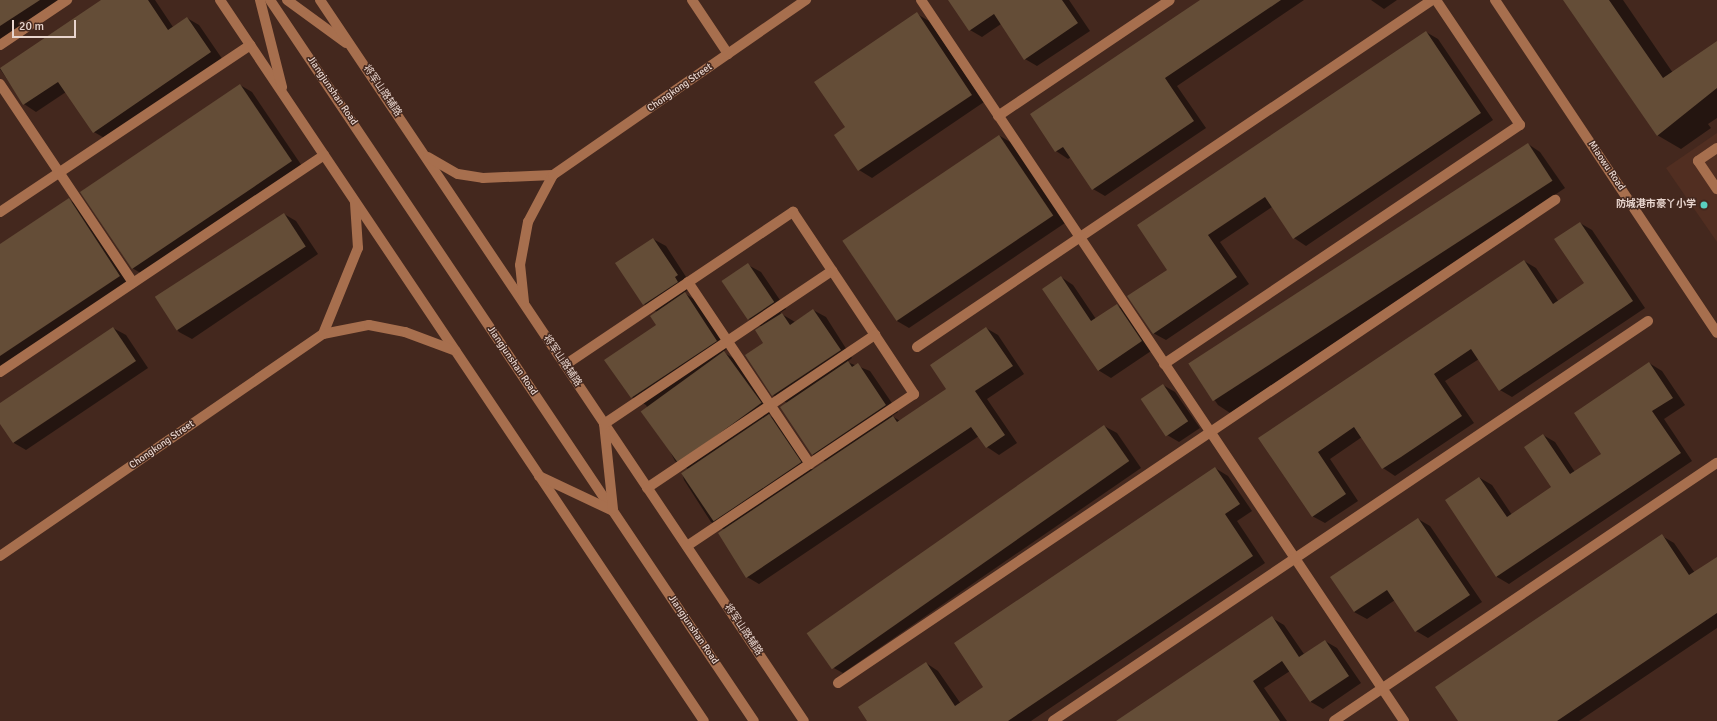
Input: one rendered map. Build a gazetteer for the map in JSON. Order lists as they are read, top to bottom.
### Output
{
  "streets": {
    "street": [
      "Chongkong Street",
      "Jiangjunshan Road",
      "将军山路辅路",
      "Miaowu Road"
    ]
  },
  "crossings": [
    ["Chongkong Street", "将军山路辅路"]
  ],
  "places": ["防城港市豪丫小学"],
  "scale_bar": "20 m"
}
